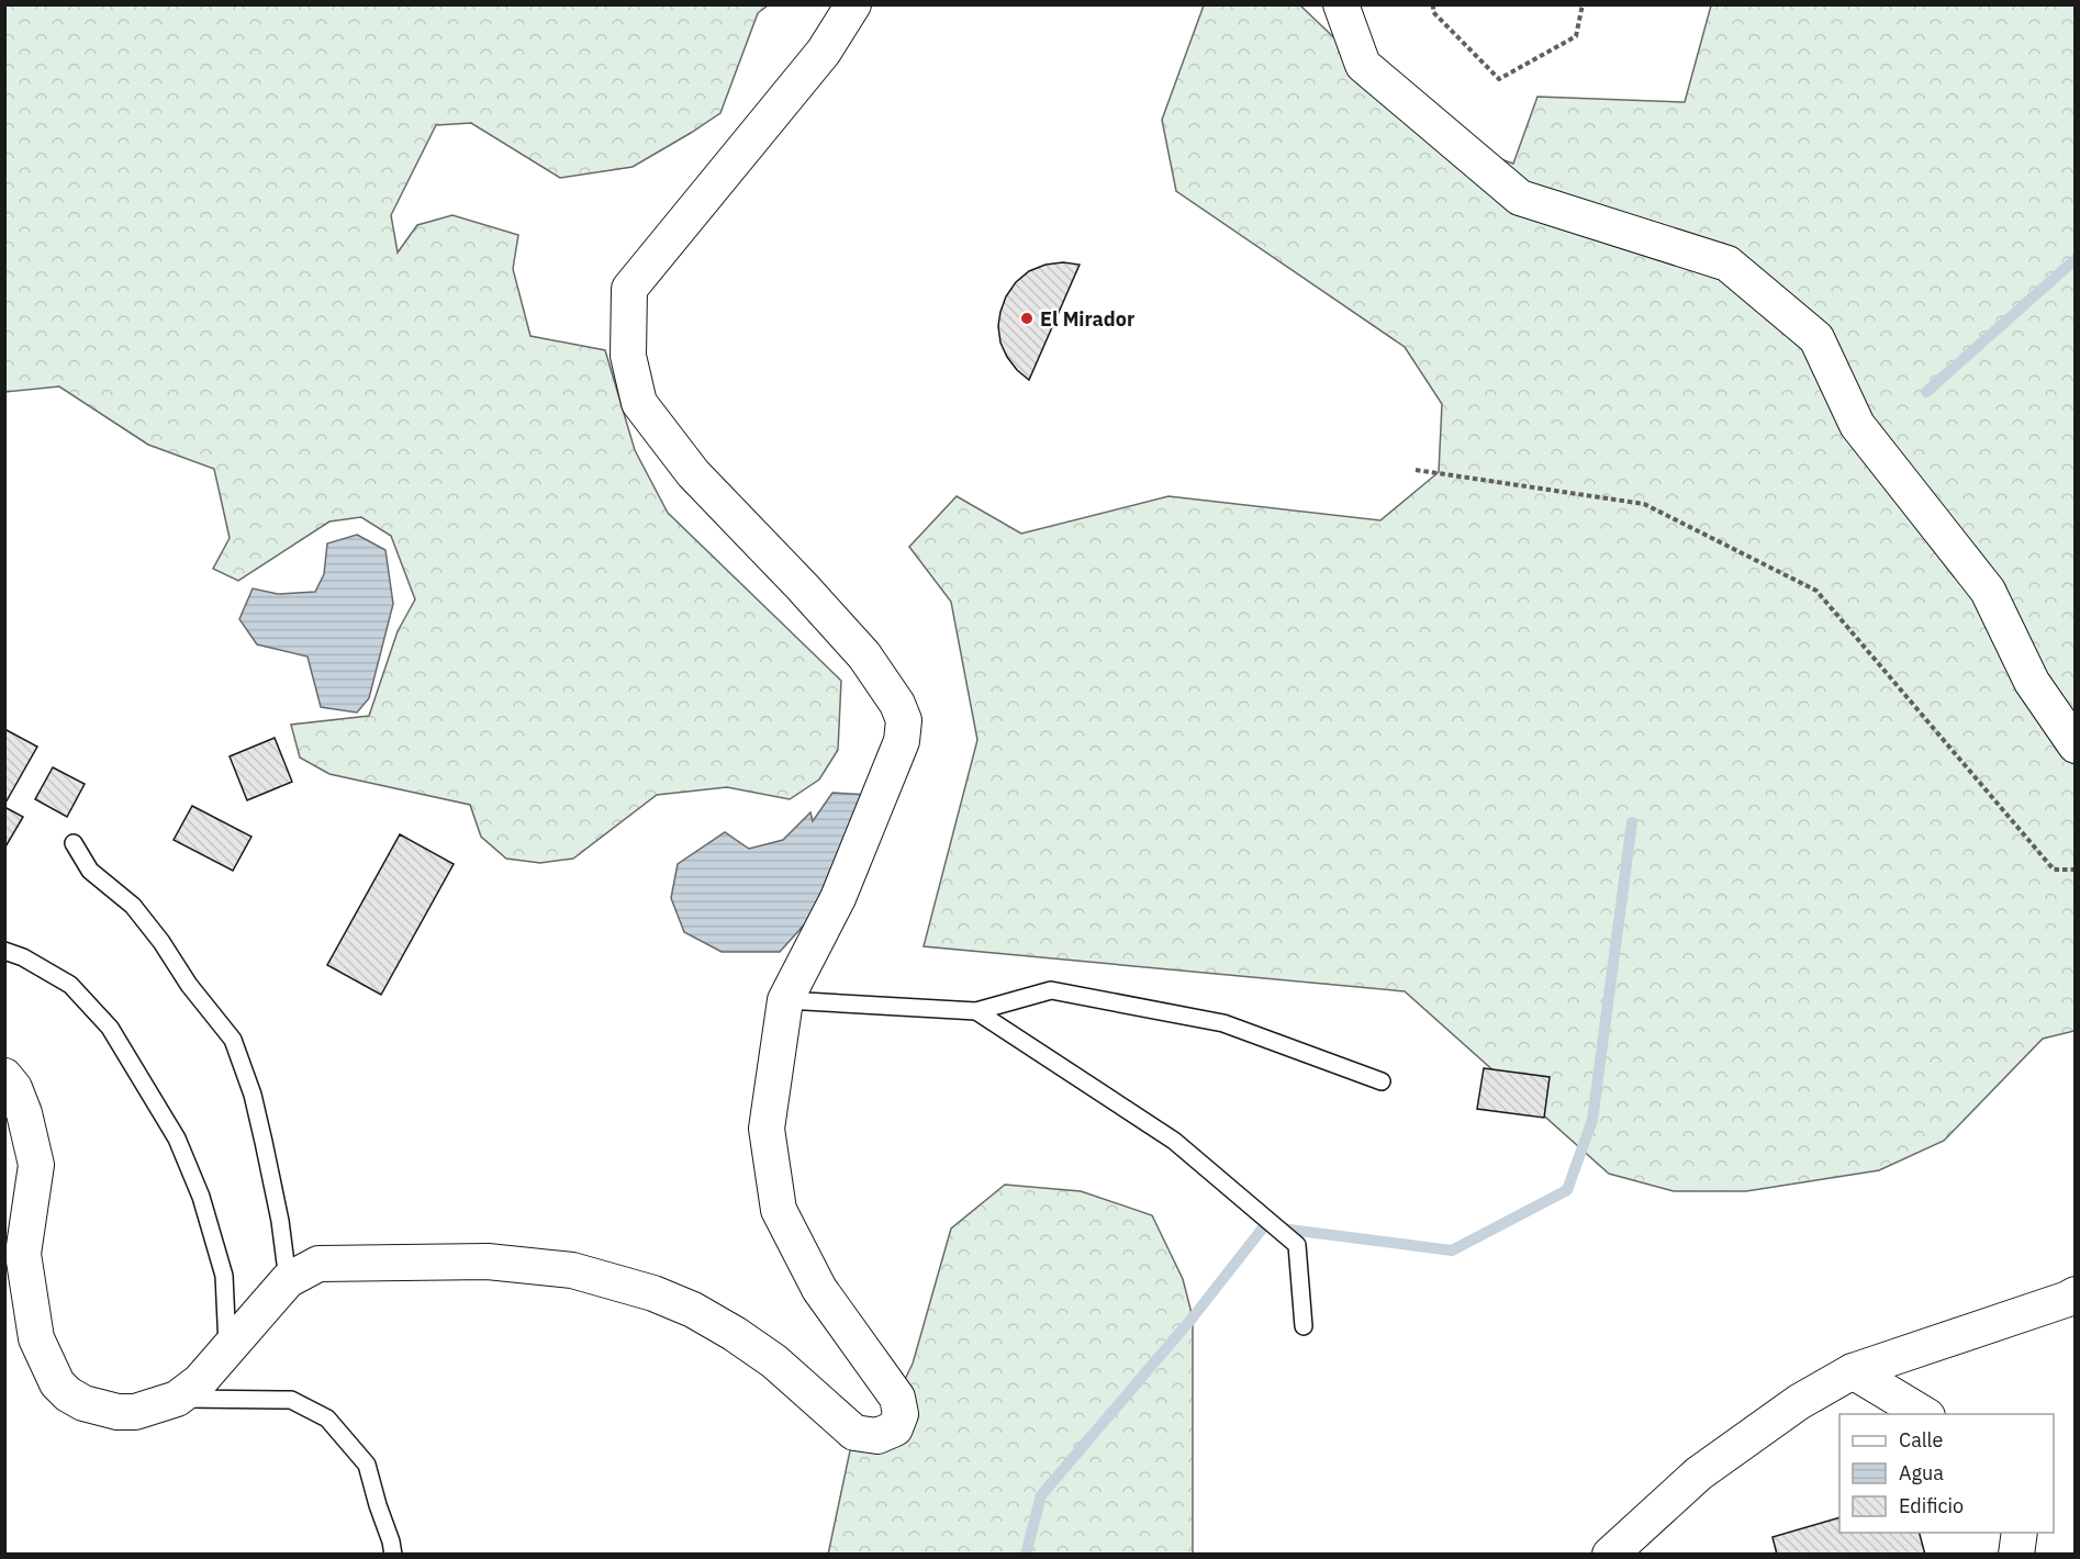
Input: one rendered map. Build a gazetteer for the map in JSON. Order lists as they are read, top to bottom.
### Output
{
  "places": ["El Mirador"],
  "legend": ["Calle", "Agua", "Edificio"]
}
